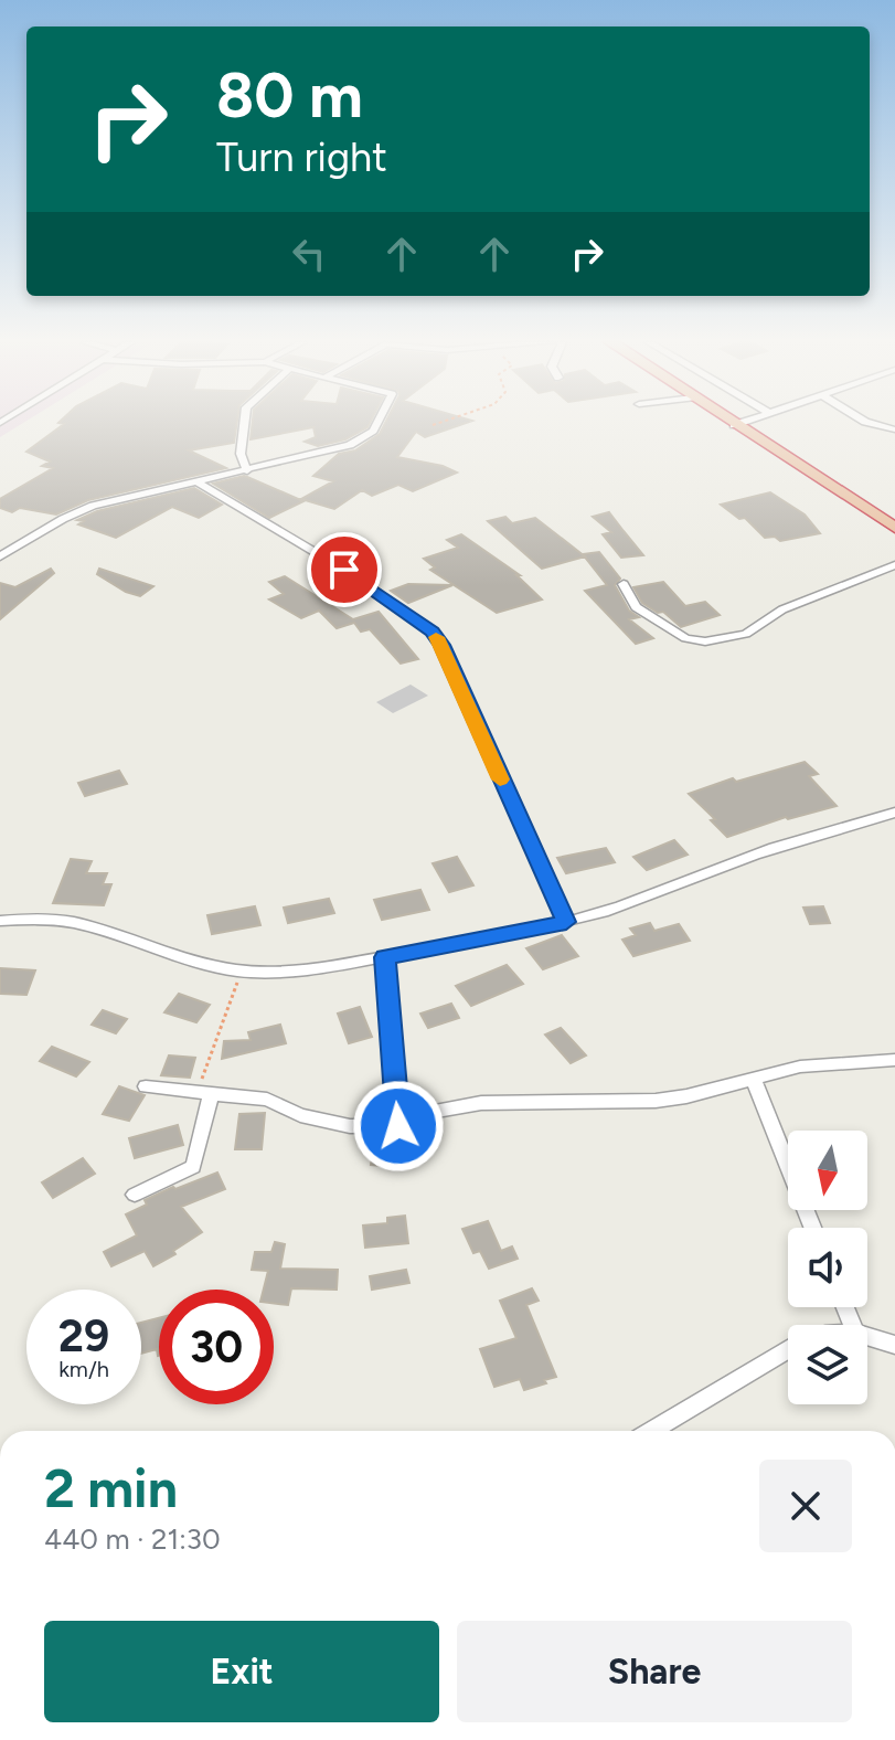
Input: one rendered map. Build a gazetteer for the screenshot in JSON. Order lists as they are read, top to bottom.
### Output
{
  "north": "bottom",
  "page": {
    "turn": ["80 m", "Turn right"],
    "speed": "29 km/h",
    "limit": "30",
    "heading": ["2 min", "440 m · 21:30"],
    "buttons": ["Exit", "Share"]
  }
}
